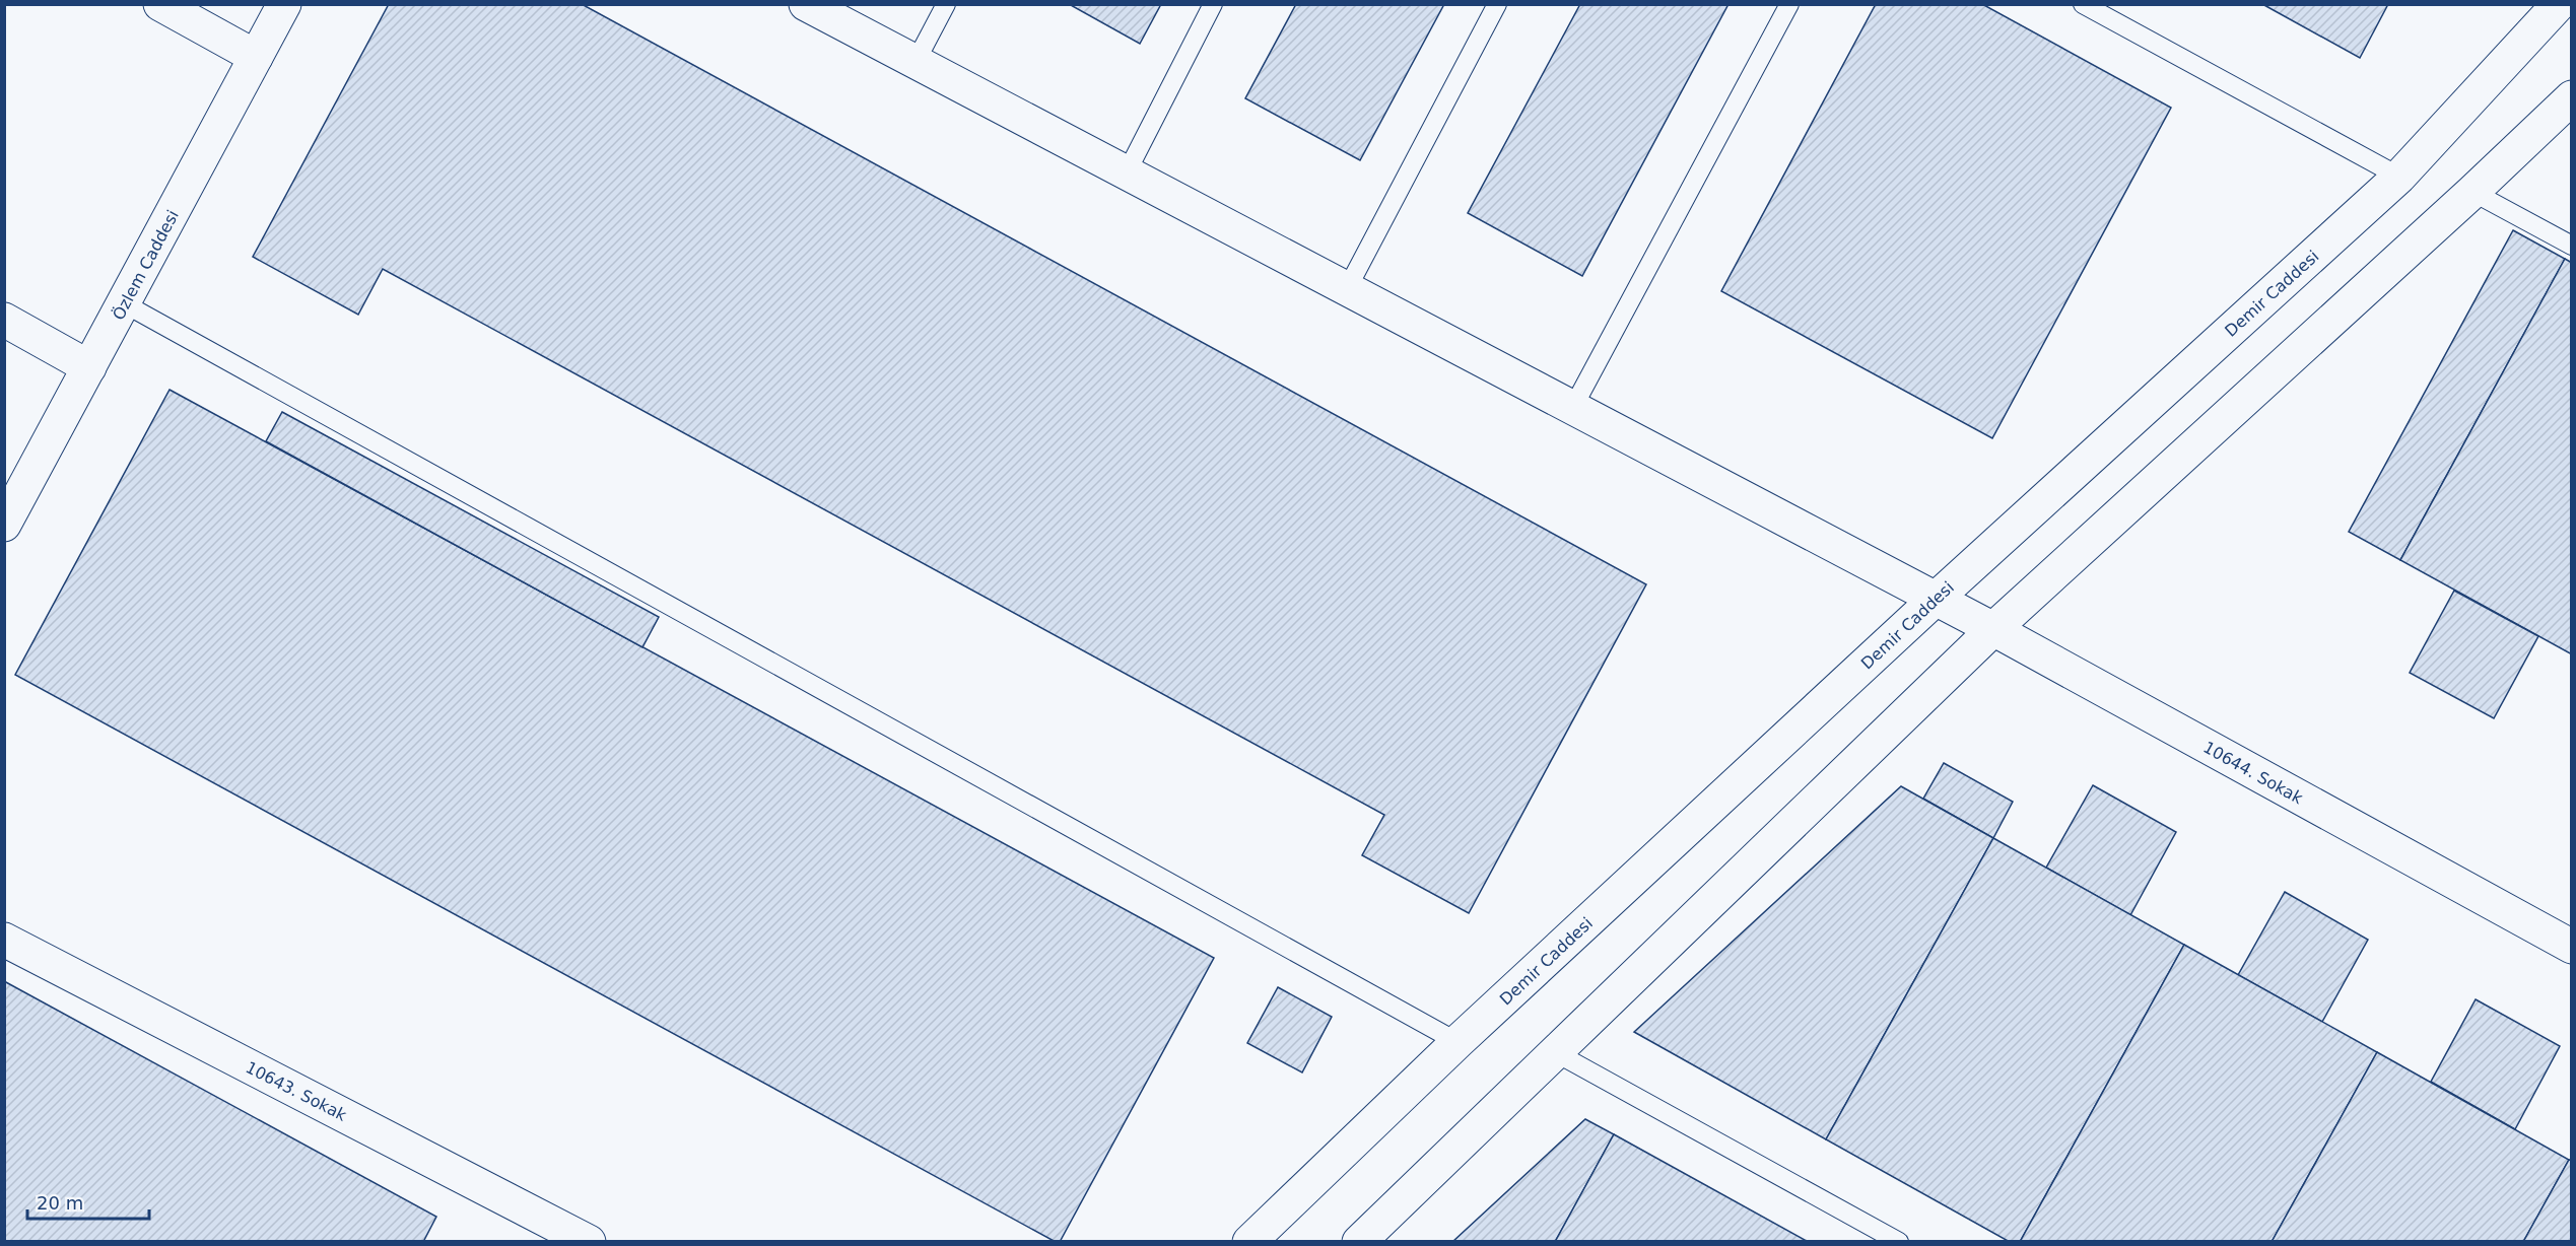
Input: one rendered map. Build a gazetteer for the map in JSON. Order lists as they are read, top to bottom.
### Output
{
  "streets": {
    "street": [
      "Özlem Caddesi",
      "Demir Caddesi",
      "10644. Sokak",
      "10643. Sokak"
    ]
  },
  "crossings": [
    ["Demir Caddesi", "10644. Sokak"]
  ],
  "scale_bar": "20 m"
}
